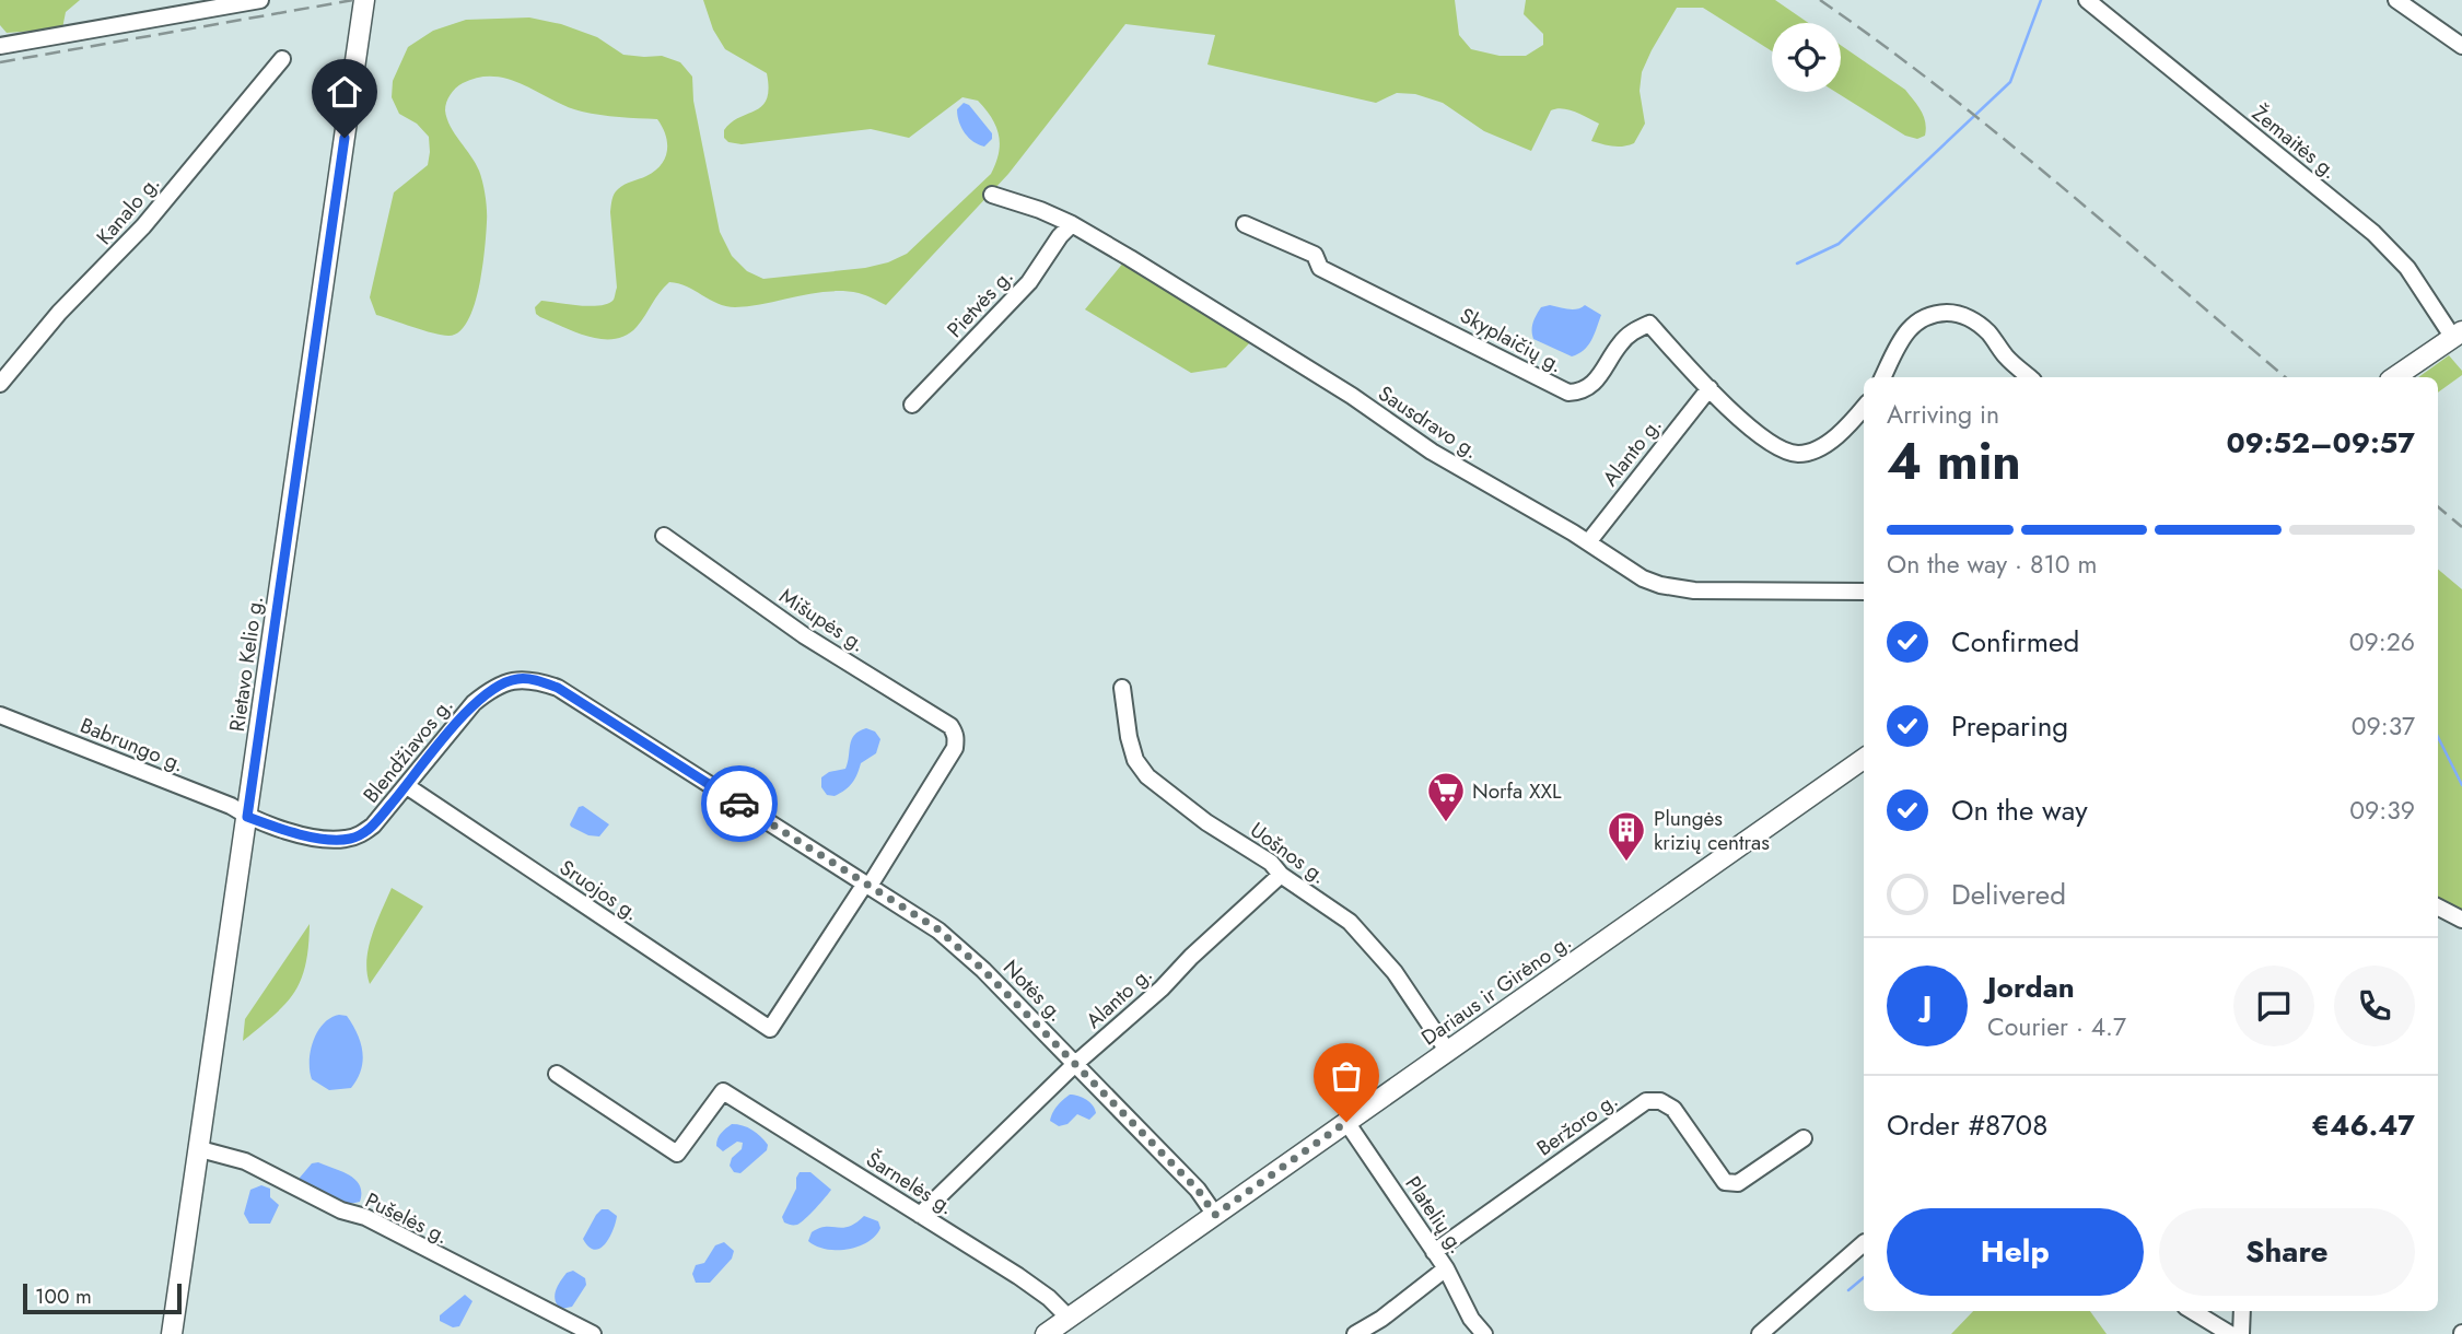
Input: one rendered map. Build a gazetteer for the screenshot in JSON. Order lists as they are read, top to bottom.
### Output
{
  "streets": {
    "main road": ["Rietavo Kelio g.", "Dariaus ir Girėno g."],
    "street": [
      "Žemaitės g.",
      "Kanalo g.",
      "Pietvės g.",
      "Skyplaičių g.",
      "Sausdravo g.",
      "Alanto g.",
      "Mišupės g.",
      "Babrungo g.",
      "Blendžiavos g.",
      "Uošnos g.",
      "Sruojos g.",
      "Notės g.",
      "Beržoro g.",
      "Šarnelės g.",
      "Platelių g.",
      "Pušelės g."
    ]
  },
  "crossings": [
    ["Pietvės g.", "Sausdravo g."],
    ["Skyplaičių g.", "Alanto g."],
    ["Sausdravo g.", "Alanto g."],
    ["Alanto g.", "Uošnos g."],
    ["Alanto g.", "Notės g."],
    ["Alanto g.", "Šarnelės g."],
    ["Mišupės g.", "Blendžiavos g."],
    ["Mišupės g.", "Sruojos g."],
    ["Mišupės g.", "Notės g."],
    ["Rietavo Kelio g.", "Babrungo g."],
    ["Rietavo Kelio g.", "Blendžiavos g."],
    ["Rietavo Kelio g.", "Pušelės g."],
    ["Babrungo g.", "Blendžiavos g."],
    ["Blendžiavos g.", "Sruojos g."],
    ["Blendžiavos g.", "Notės g."],
    ["Uošnos g.", "Dariaus ir Girėno g."],
    ["Sruojos g.", "Notės g."],
    ["Dariaus ir Girėno g.", "Notės g."],
    ["Dariaus ir Girėno g.", "Šarnelės g."],
    ["Dariaus ir Girėno g.", "Platelių g."],
    ["Beržoro g.", "Platelių g."]
  ],
  "places": {
    "supermarket": ["Norfa XXL"],
    "building": ["Plungės krizių centras"]
  },
  "scale_bar": "100 m",
  "page": {
    "heading": ["4 min", "Arriving in", "09:52–09:57"],
    "panel": [
      "Jordan",
      "Courier · 4.7",
      "Order #8708",
      "€46.47"
    ],
    "bar": "On the way · 810 m",
    "list": [
      ["Confirmed", "09:26"],
      ["Preparing", "09:37"],
      ["On the way", "09:39"],
      "Delivered"
    ],
    "round": "J",
    "buttons": ["Help", "Share"],
    "scale": "100 m"
  }
}
